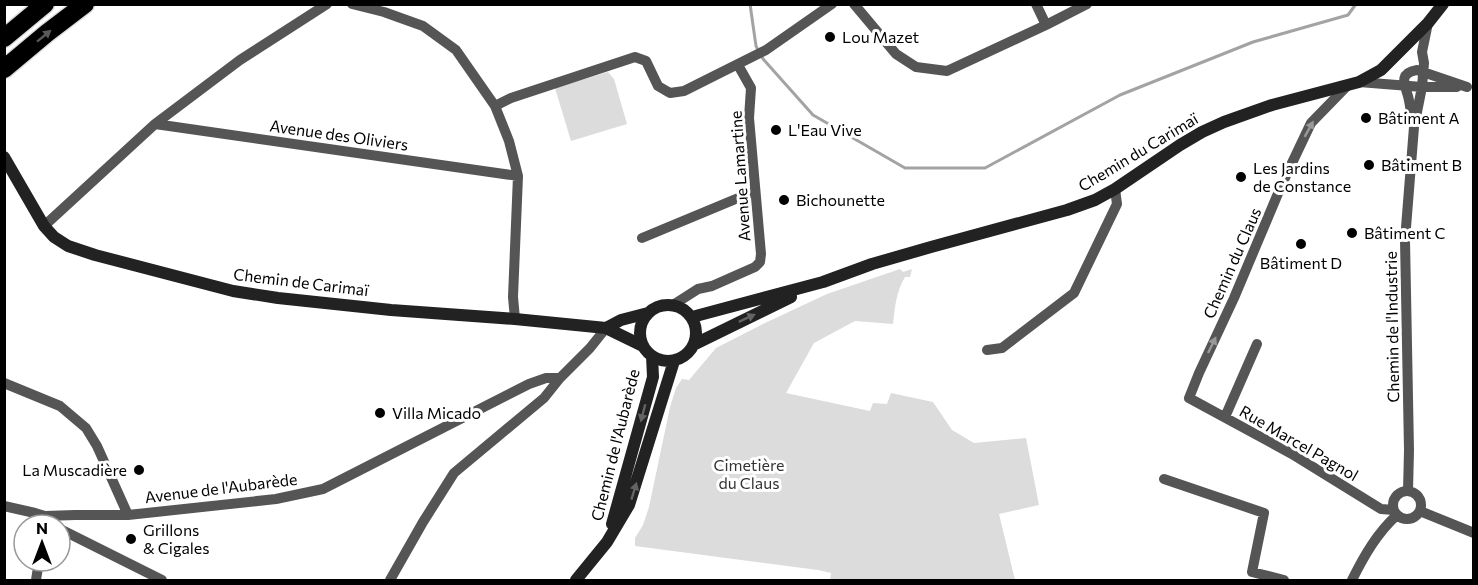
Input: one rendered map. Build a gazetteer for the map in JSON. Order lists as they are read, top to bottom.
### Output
{
  "streets": {
    "main road": ["Chemin du Carimaï", "Chemin de Carimaï", "Chemin de l'Aubarède"],
    "street": [
      "Avenue des Oliviers",
      "Avenue Lamartine",
      "Chemin du Claus",
      "Chemin de l'Industrie",
      "Rue Marcel Pagnol",
      "Avenue de l'Aubarède"
    ]
  },
  "crossings": [
    ["Chemin du Carimaï", "Avenue Lamartine"],
    ["Chemin du Carimaï", "Chemin du Claus"],
    ["Chemin du Carimaï", "Chemin de Carimaï"],
    ["Chemin du Carimaï", "Chemin de l'Aubarède"],
    ["Avenue Lamartine", "Chemin de Carimaï"],
    ["Avenue Lamartine", "Chemin de l'Aubarède"],
    ["Chemin du Claus", "Rue Marcel Pagnol"],
    ["Chemin de Carimaï", "Chemin de l'Aubarède"],
    ["Chemin de l'Industrie", "Rue Marcel Pagnol"]
  ],
  "one_way": ["Chemin du Claus"],
  "parks": ["Cimetière du Claus"],
  "places": [
    "Lou Mazet",
    "Bâtiment A",
    "L'Eau Vive",
    "Bâtiment B",
    "Les Jardins de Constance",
    "Bichounette",
    "Bâtiment C",
    "Bâtiment D",
    "Villa Micado",
    "La Muscadière",
    "Grillons & Cigales"
  ],
  "north": "top"
}
